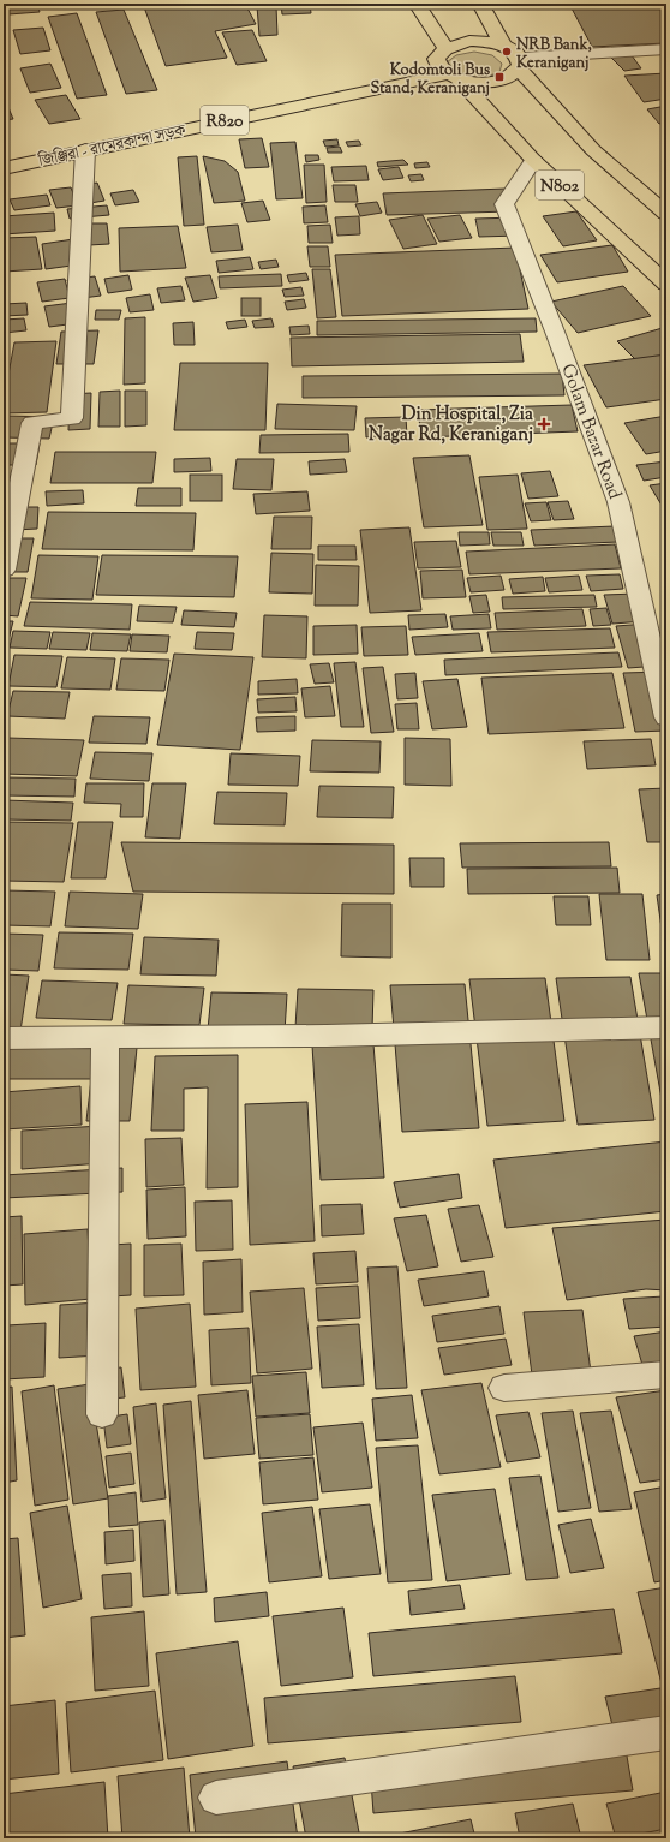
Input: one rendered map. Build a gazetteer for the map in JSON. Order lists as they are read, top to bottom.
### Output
{
  "streets": {
    "main road": ["R820", "জিঞ্জিরা - রামেরকান্দা সড়ক", "N802"],
    "street": ["Golam Bazar Road"]
  },
  "crossings": [
    ["জিঞ্জিরা - রামেরকান্দা সড়ক", "N802"],
    ["N802", "Golam Bazar Road"]
  ],
  "places": {
    "other": ["NRB Bank, Keraniganj"],
    "transit": ["Kodomtoli Bus Stand, Keraniganj"],
    "health": ["Din Hospital, Zia Nagar Rd, Keraniganj"]
  }
}
